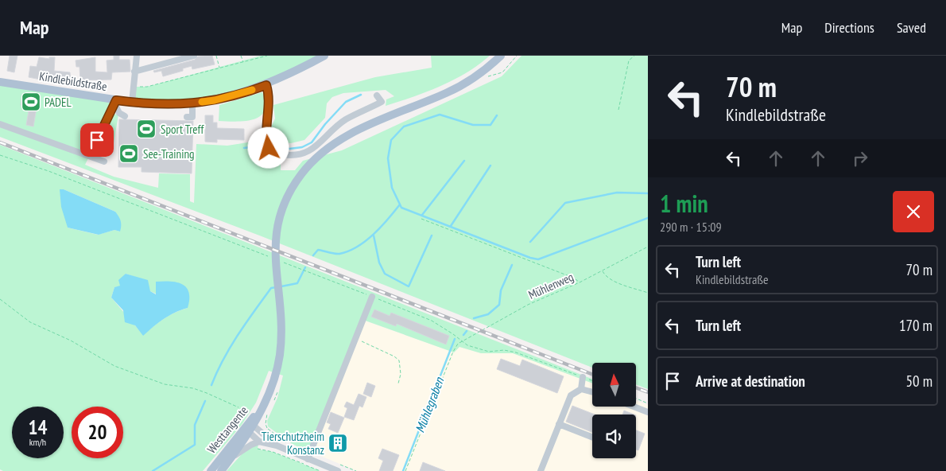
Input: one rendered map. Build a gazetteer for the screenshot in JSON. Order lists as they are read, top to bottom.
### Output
{
  "streets": {
    "main road": ["Kindlebildstraße", "Westtangente"],
    "path": ["Mühlenweg"]
  },
  "water": ["Mühlegraben"],
  "places": {
    "sports": ["PADEL", "Sport Treff", "See-Training"],
    "building": ["Tierschutzheim Konstanz"]
  },
  "north": "top",
  "page": {
    "header": "Map",
    "nav": ["Map", "Directions", "Saved"],
    "turn": ["70 m", "Kindlebildstraße"],
    "heading": ["1 min", "290 m · 15:09"],
    "list": [
      {
        "name": "Turn left",
        "note": "Kindlebildstraße",
        "value": "70 m"
      },
      {
        "name": "Turn left",
        "value": "170 m"
      },
      {
        "name": "Arrive at destination",
        "value": "50 m"
      }
    ],
    "speed": "14 km/h",
    "limit": "20"
  }
}
